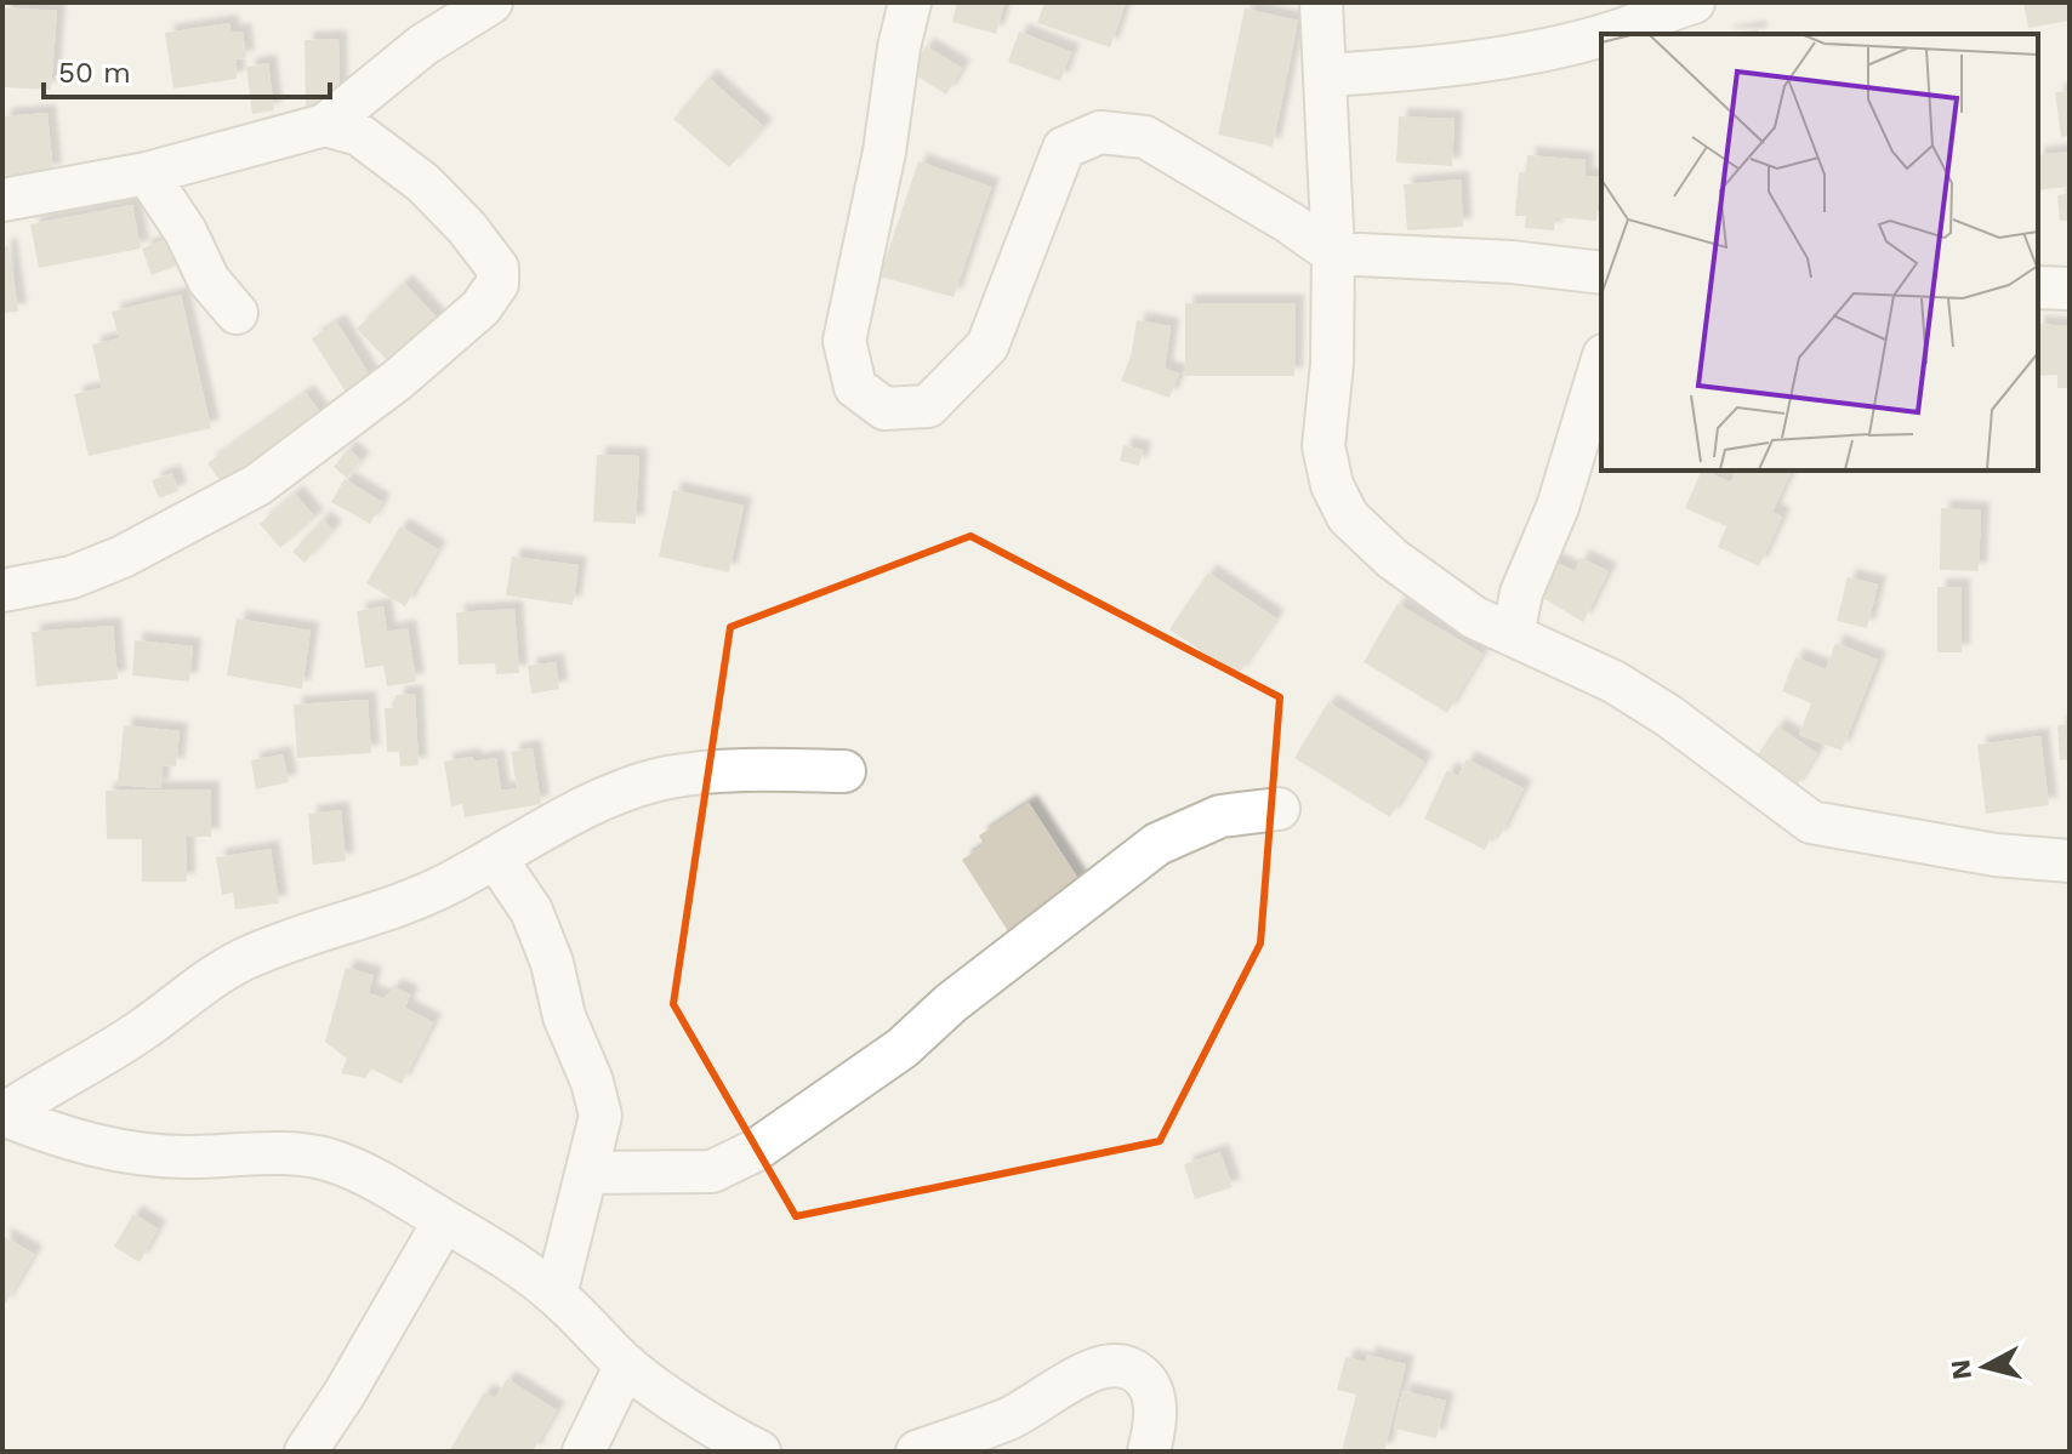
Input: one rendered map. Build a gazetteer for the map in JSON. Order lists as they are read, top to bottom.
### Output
{
  "scale_bar": "50 m",
  "north": "left"
}
